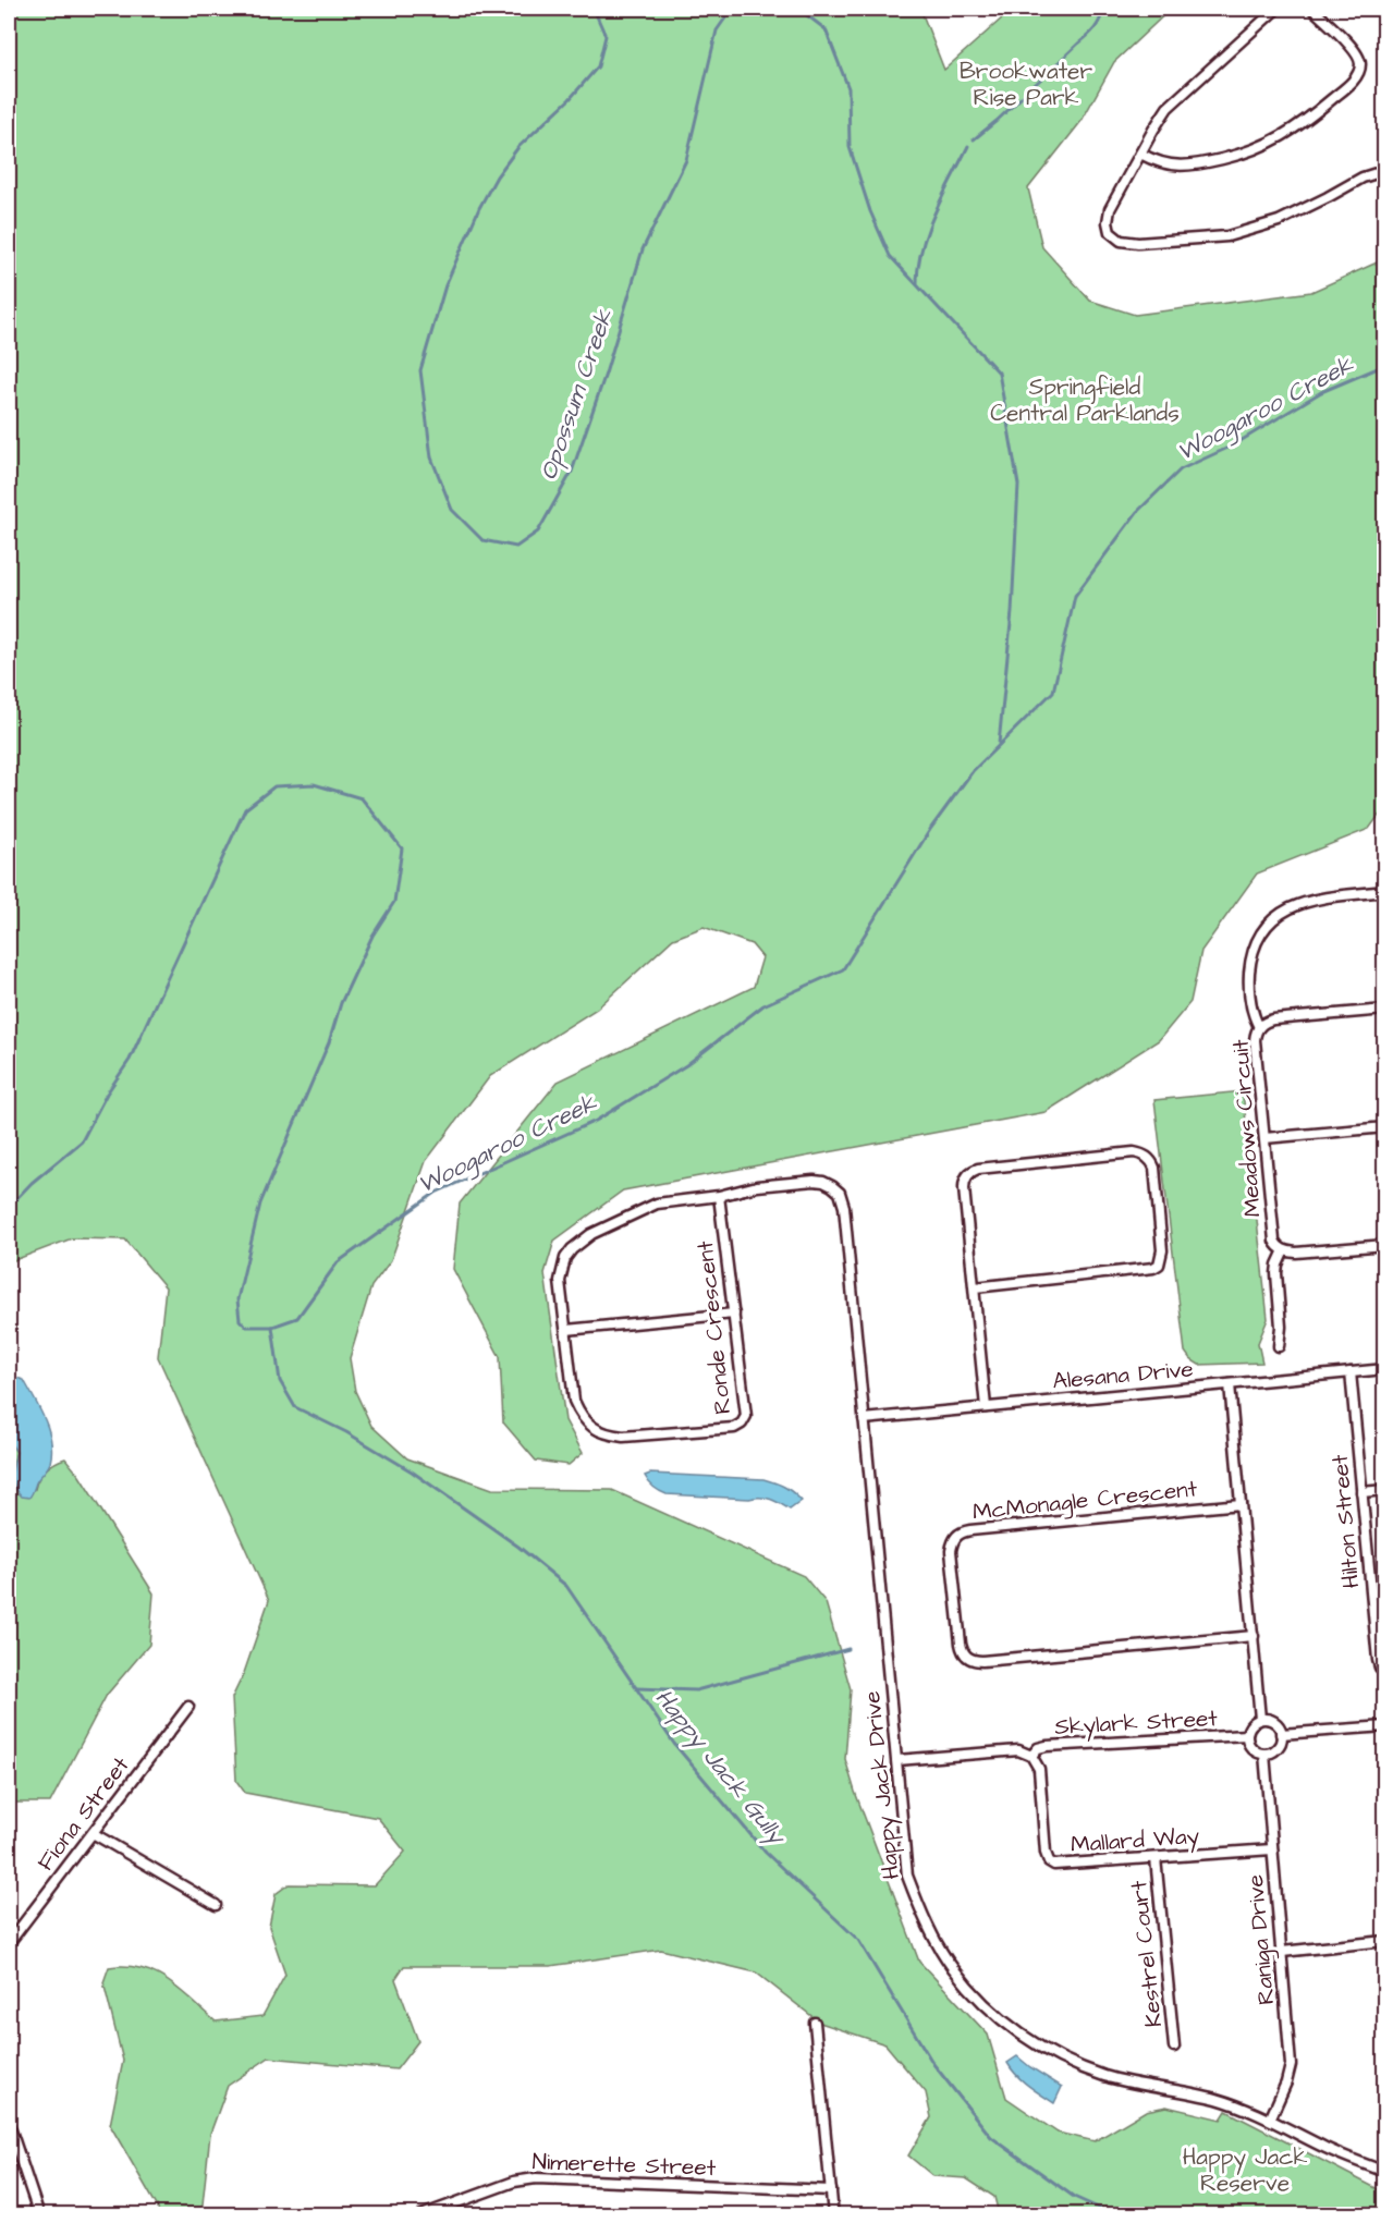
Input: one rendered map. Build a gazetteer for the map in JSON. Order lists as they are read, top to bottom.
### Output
{
  "streets": {
    "street": [
      "Meadows Circuit",
      "Ronde Crescent",
      "Alesana Drive",
      "McMonagle Crescent",
      "Hilton Street",
      "Skylark Street",
      "Happy Jack Drive",
      "Fiona Street",
      "Mallard Way",
      "Raniga Drive",
      "Kestrel Court",
      "Nimerette Street"
    ]
  },
  "crossings": [
    ["Ronde Crescent", "Happy Jack Drive"],
    ["Alesana Drive", "Hilton Street"],
    ["Alesana Drive", "Happy Jack Drive"],
    ["Skylark Street", "Mallard Way"],
    ["Skylark Street", "Raniga Drive"],
    ["Happy Jack Drive", "Raniga Drive"],
    ["Mallard Way", "Raniga Drive"],
    ["Mallard Way", "Kestrel Court"]
  ],
  "water": ["Opossum Creek", "Woogaroo Creek", "Happy Jack Gully"],
  "parks": ["Brookwater Rise Park", "Springfield Central Parklands", "Happy Jack Reserve"]
}
